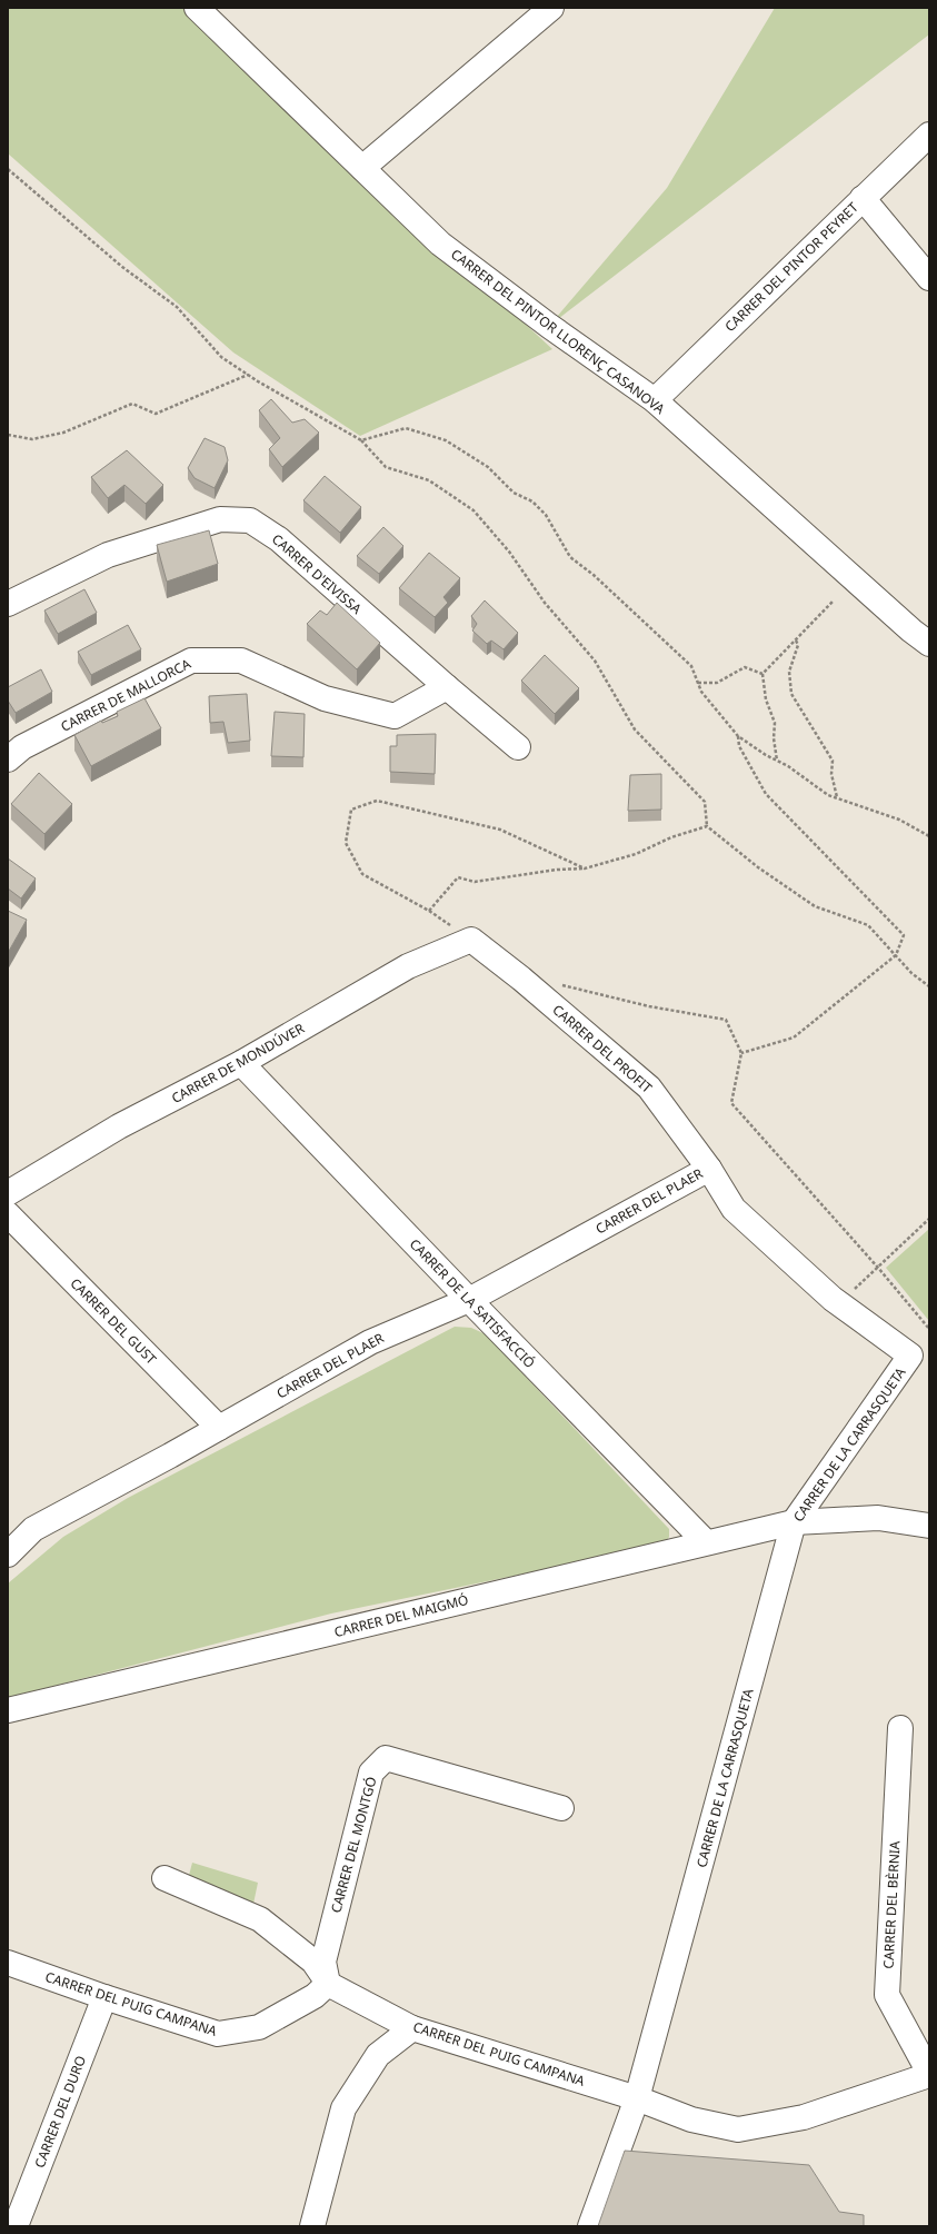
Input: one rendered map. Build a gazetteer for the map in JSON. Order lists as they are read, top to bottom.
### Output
{
  "streets": {
    "street": [
      "CARRER DEL PINTOR PEYRET",
      "CARRER DEL PINTOR LLORENÇ CASANOVA",
      "CARRER D'EIVISSA",
      "CARRER DE MALLORCA",
      "CARRER DEL PROFIT",
      "CARRER DE MONDÚVER",
      "CARRER DEL PLAER",
      "CARRER DE LA SATISFACCIÓ",
      "CARRER DEL GUST",
      "CARRER DE LA CARRASQUETA",
      "CARRER DEL MAIGMÓ",
      "CARRER DEL MONTGÓ",
      "CARRER DEL BÈRNIA",
      "CARRER DEL PUIG CAMPANA",
      "CARRER DEL DURO"
    ]
  },
  "crossings": [
    ["CARRER DEL PINTOR PEYRET", "CARRER DEL PINTOR LLORENÇ CASANOVA"],
    ["CARRER D'EIVISSA", "CARRER DE MALLORCA"],
    ["CARRER DEL PROFIT", "CARRER DE MONDÚVER"],
    ["CARRER DEL PROFIT", "CARRER DEL PLAER"],
    ["CARRER DEL PROFIT", "CARRER DE LA CARRASQUETA"],
    ["CARRER DE MONDÚVER", "CARRER DE LA SATISFACCIÓ"],
    ["CARRER DEL PLAER", "CARRER DE LA SATISFACCIÓ"],
    ["CARRER DEL PLAER", "CARRER DEL GUST"],
    ["CARRER DE LA SATISFACCIÓ", "CARRER DEL MAIGMÓ"],
    ["CARRER DE LA CARRASQUETA", "CARRER DEL MAIGMÓ"],
    ["CARRER DE LA CARRASQUETA", "CARRER DEL PUIG CAMPANA"],
    ["CARRER DEL MONTGÓ", "CARRER DEL PUIG CAMPANA"],
    ["CARRER DEL BÈRNIA", "CARRER DEL PUIG CAMPANA"],
    ["CARRER DEL PUIG CAMPANA", "CARRER DEL DURO"]
  ]
}
